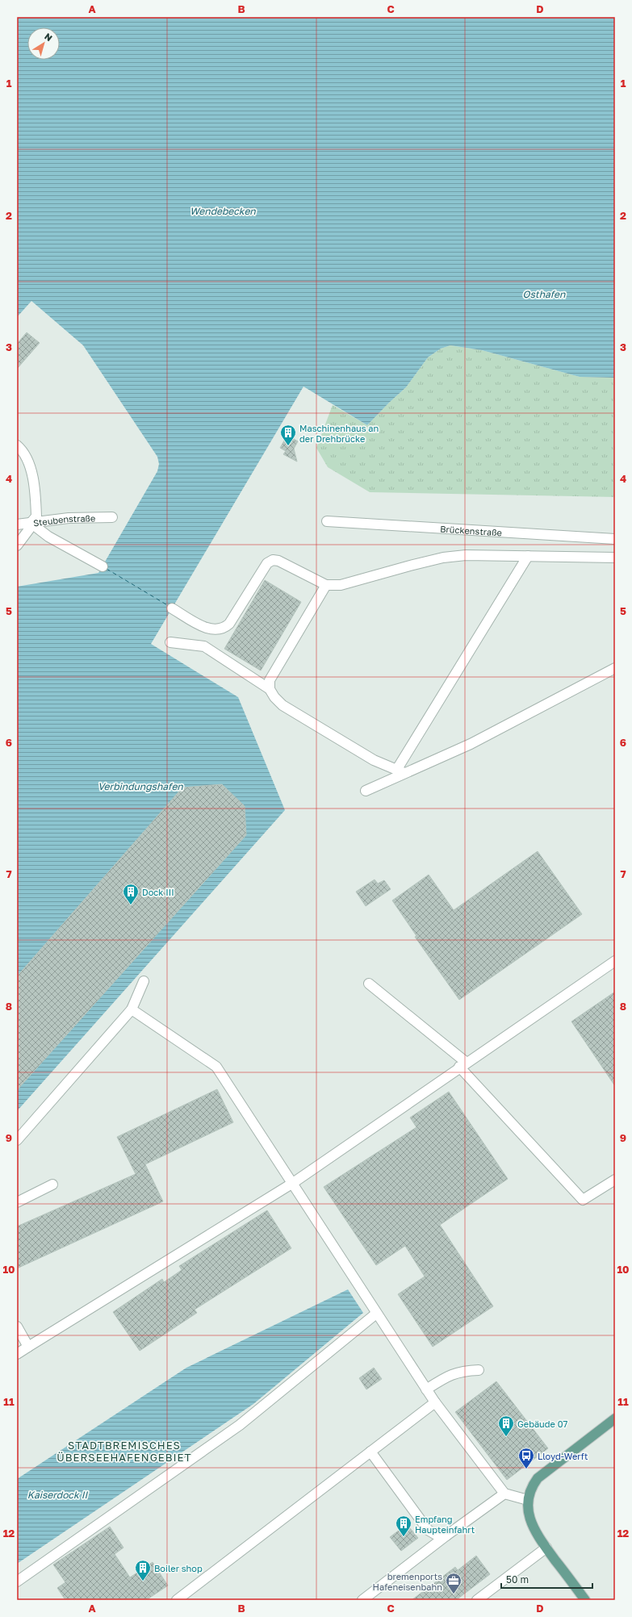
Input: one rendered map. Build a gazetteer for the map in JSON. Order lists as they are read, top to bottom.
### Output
{
  "streets": {
    "street": ["Steubenstraße", "Brückenstraße"]
  },
  "districts": ["STADTBREMISCHES ÜBERSEEHAFENGEBIET"],
  "water": [
    "Wendebecken",
    "Osthafen",
    "Verbindungshafen",
    "Kaiserdock II"
  ],
  "places": {
    "building": [
      "Maschinenhaus an der Drehbrücke",
      "Dock III",
      "Gebäude 07",
      "Empfang Haupteinfahrt",
      "Boiler shop"
    ],
    "bus stop": ["Lloyd-Werft"],
    "office": ["bremenports Hafeneisenbahn"]
  },
  "scale_bar": "50 m",
  "north": "top right",
  "grid": {
    "columns": [
      "A",
      "B",
      "C",
      "D"
    ],
    "rows": [
      "1",
      "2",
      "3",
      "4",
      "5",
      "6",
      "7",
      "8",
      "9",
      "10",
      "11",
      "12"
    ]
  }
}
